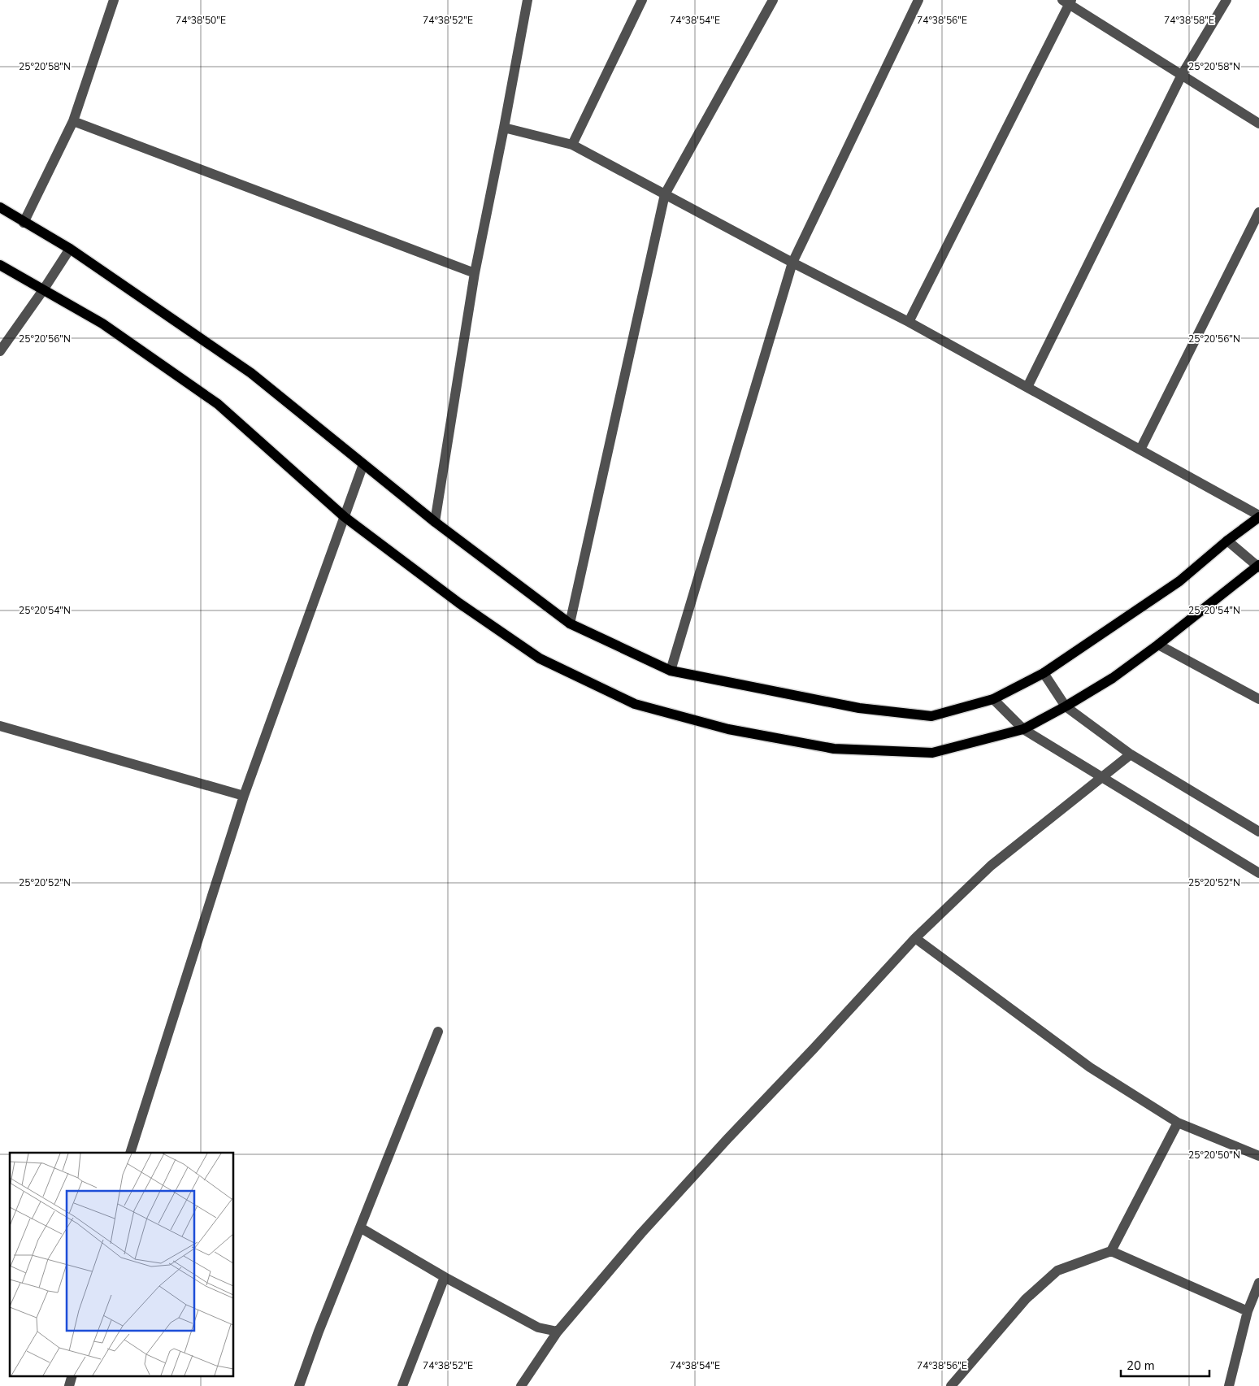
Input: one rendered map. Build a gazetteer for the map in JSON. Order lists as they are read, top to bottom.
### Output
{
  "scale_bar": "20 m",
  "coordinates": [
    "74°38'50\"E",
    "74°38'52\"E",
    "74°38'54\"E",
    "74°38'56\"E",
    "74°38'58\"E",
    "25°20'58\"N",
    "25°20'56\"N",
    "25°20'54\"N",
    "25°20'52\"N",
    "25°20'50\"N"
  ]
}
